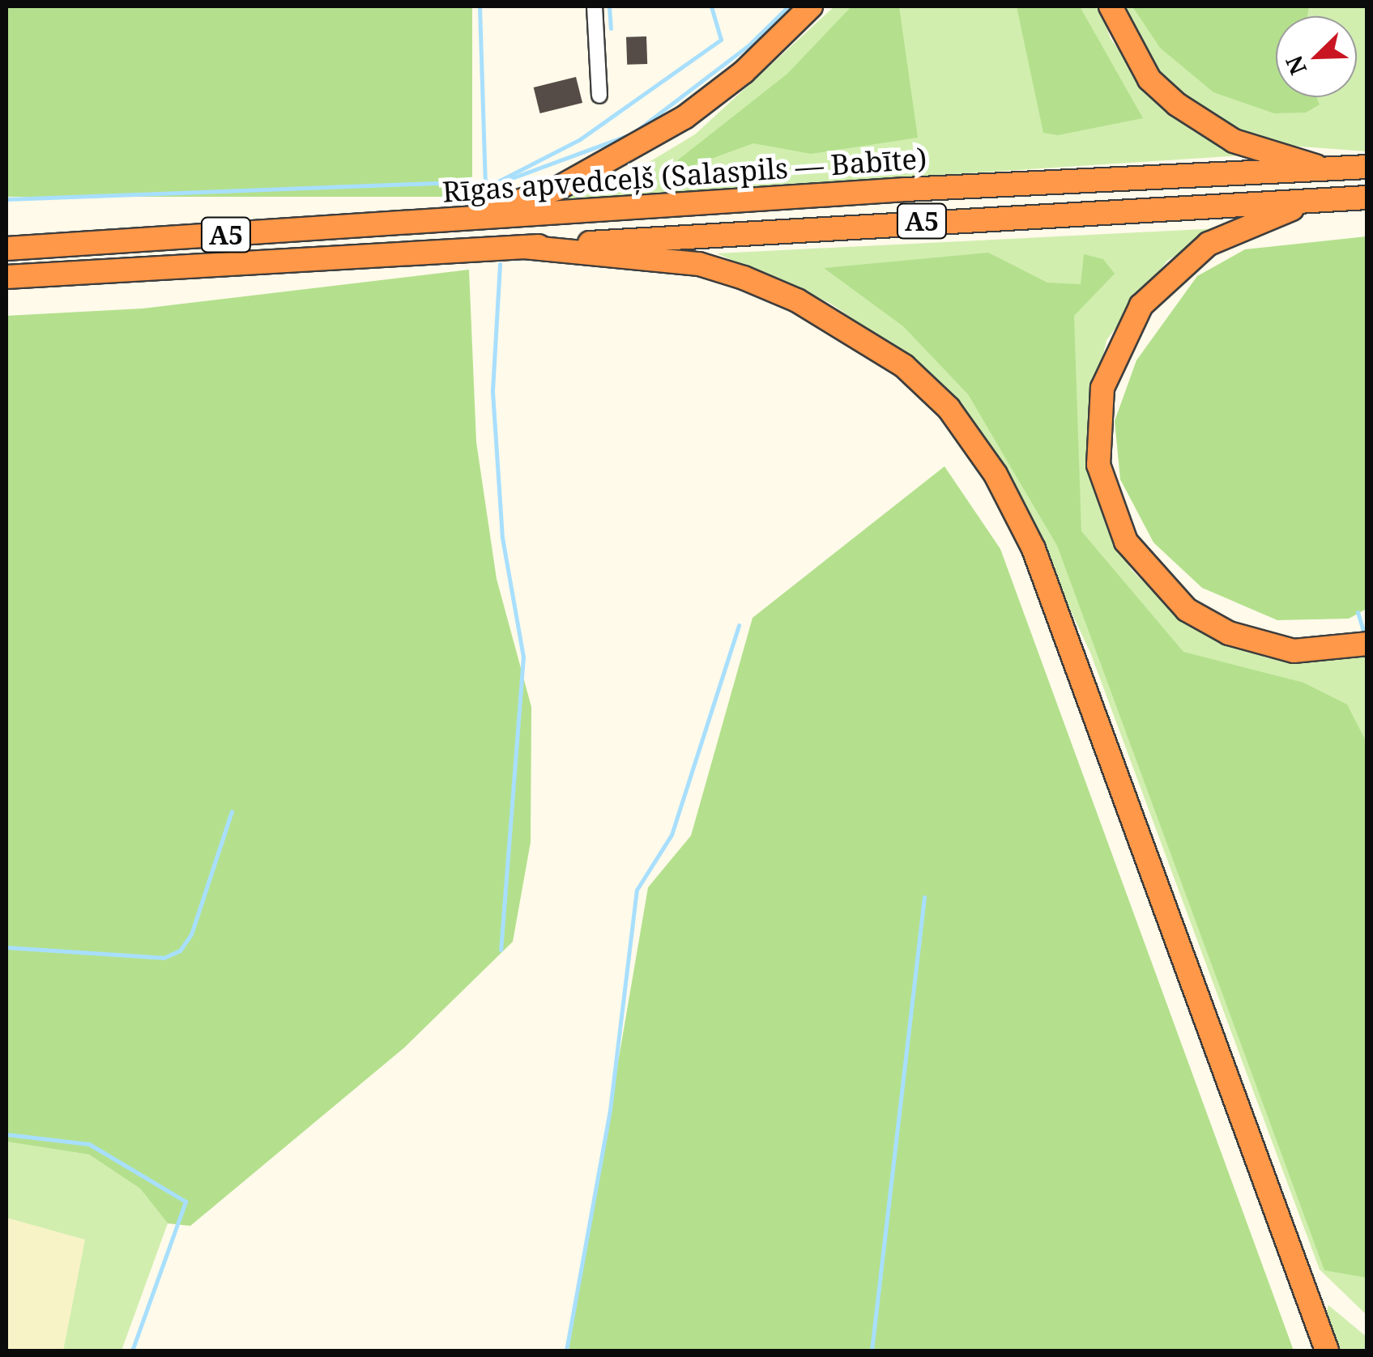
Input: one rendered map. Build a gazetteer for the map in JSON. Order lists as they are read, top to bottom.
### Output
{
  "streets": {
    "highway": ["Rīgas apvedceļš (Salaspils — Babīte)", "A5"]
  },
  "north": "bottom left"
}
